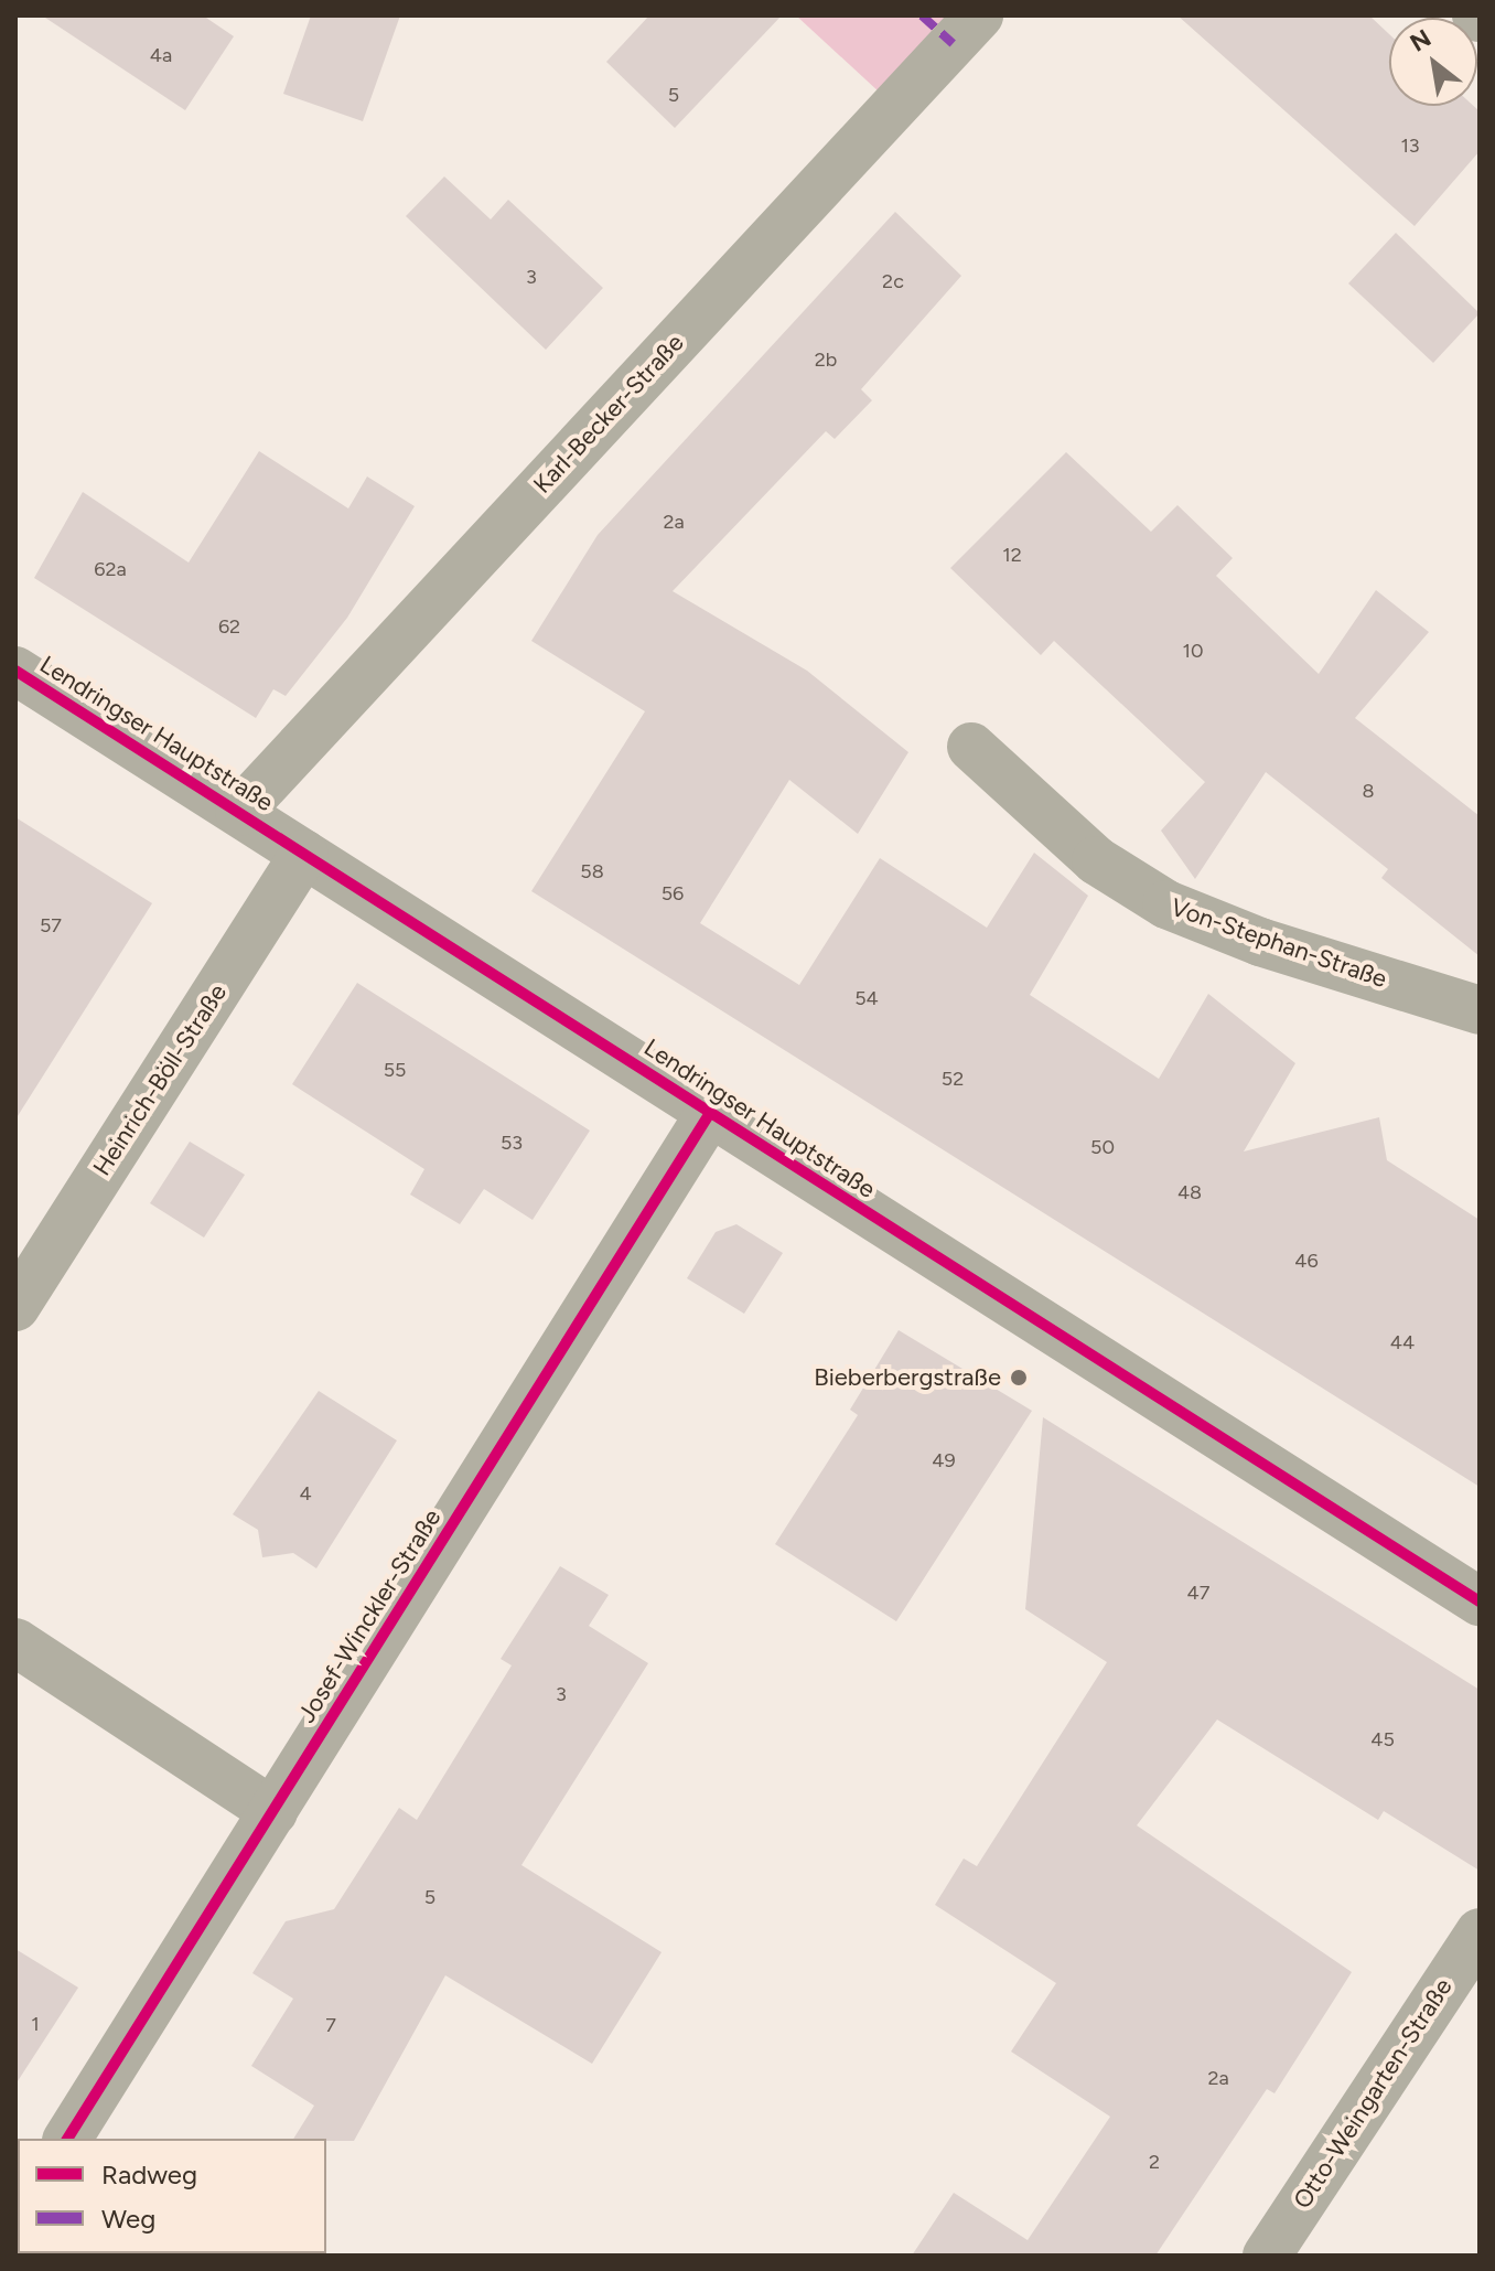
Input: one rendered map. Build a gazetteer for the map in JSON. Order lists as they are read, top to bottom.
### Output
{
  "streets": {
    "street": [
      "Karl-Becker-Straße",
      "Lendringser Hauptstraße",
      "Von-Stephan-Straße",
      "Heinrich-Böll-Straße",
      "Josef-Winckler-Straße",
      "Otto-Weingarten-Straße"
    ]
  },
  "crossings": [
    ["Karl-Becker-Straße", "Lendringser Hauptstraße"],
    ["Lendringser Hauptstraße", "Heinrich-Böll-Straße"],
    ["Lendringser Hauptstraße", "Josef-Winckler-Straße"]
  ],
  "places": ["Bieberbergstraße"],
  "house_numbers": [
    "4a",
    "5",
    "13",
    "3",
    "2c",
    "2b",
    "2a",
    "12",
    "62a",
    "62",
    "10",
    "8",
    "58",
    "56",
    "57",
    "54",
    "55",
    "52",
    "53",
    "50",
    "48",
    "46",
    "44",
    "49",
    "4",
    "47",
    "3",
    "45",
    "5",
    "1",
    "7",
    "2a",
    "2"
  ],
  "legend": ["Radweg", "Weg"],
  "north": "top left"
}
